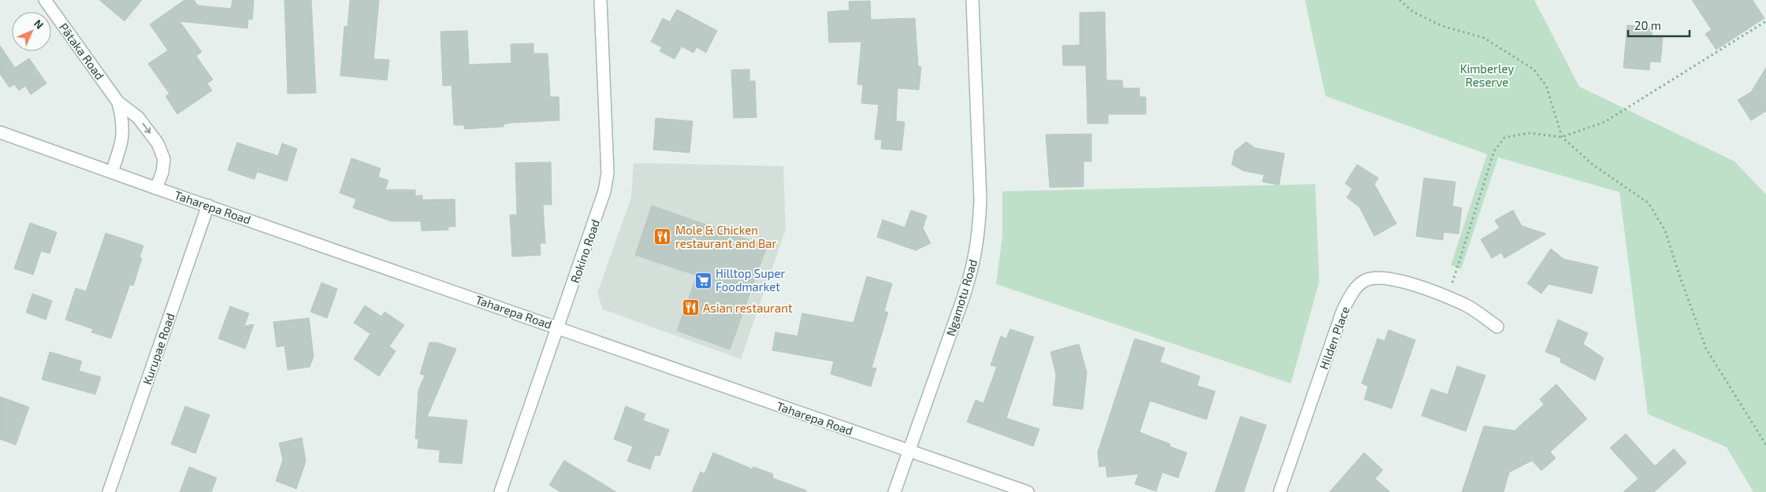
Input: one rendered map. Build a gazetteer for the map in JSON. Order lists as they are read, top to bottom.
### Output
{
  "streets": {
    "street": [
      "Pātaka Road",
      "Taharepa Road",
      "Rokino Road",
      "Ngamotu Road",
      "Hilden Place",
      "Kurupae Road"
    ]
  },
  "crossings": [
    ["Pātaka Road", "Taharepa Road"],
    ["Taharepa Road", "Rokino Road"],
    ["Taharepa Road", "Ngamotu Road"],
    ["Taharepa Road", "Kurupae Road"]
  ],
  "parks": ["Kimberley Reserve"],
  "places": {
    "restaurant": ["Mole & Chicken restaurant and Bar", "Asian restaurant"],
    "supermarket": ["Hilltop Super Foodmarket"]
  },
  "scale_bar": "20 m",
  "north": "top right"
}
